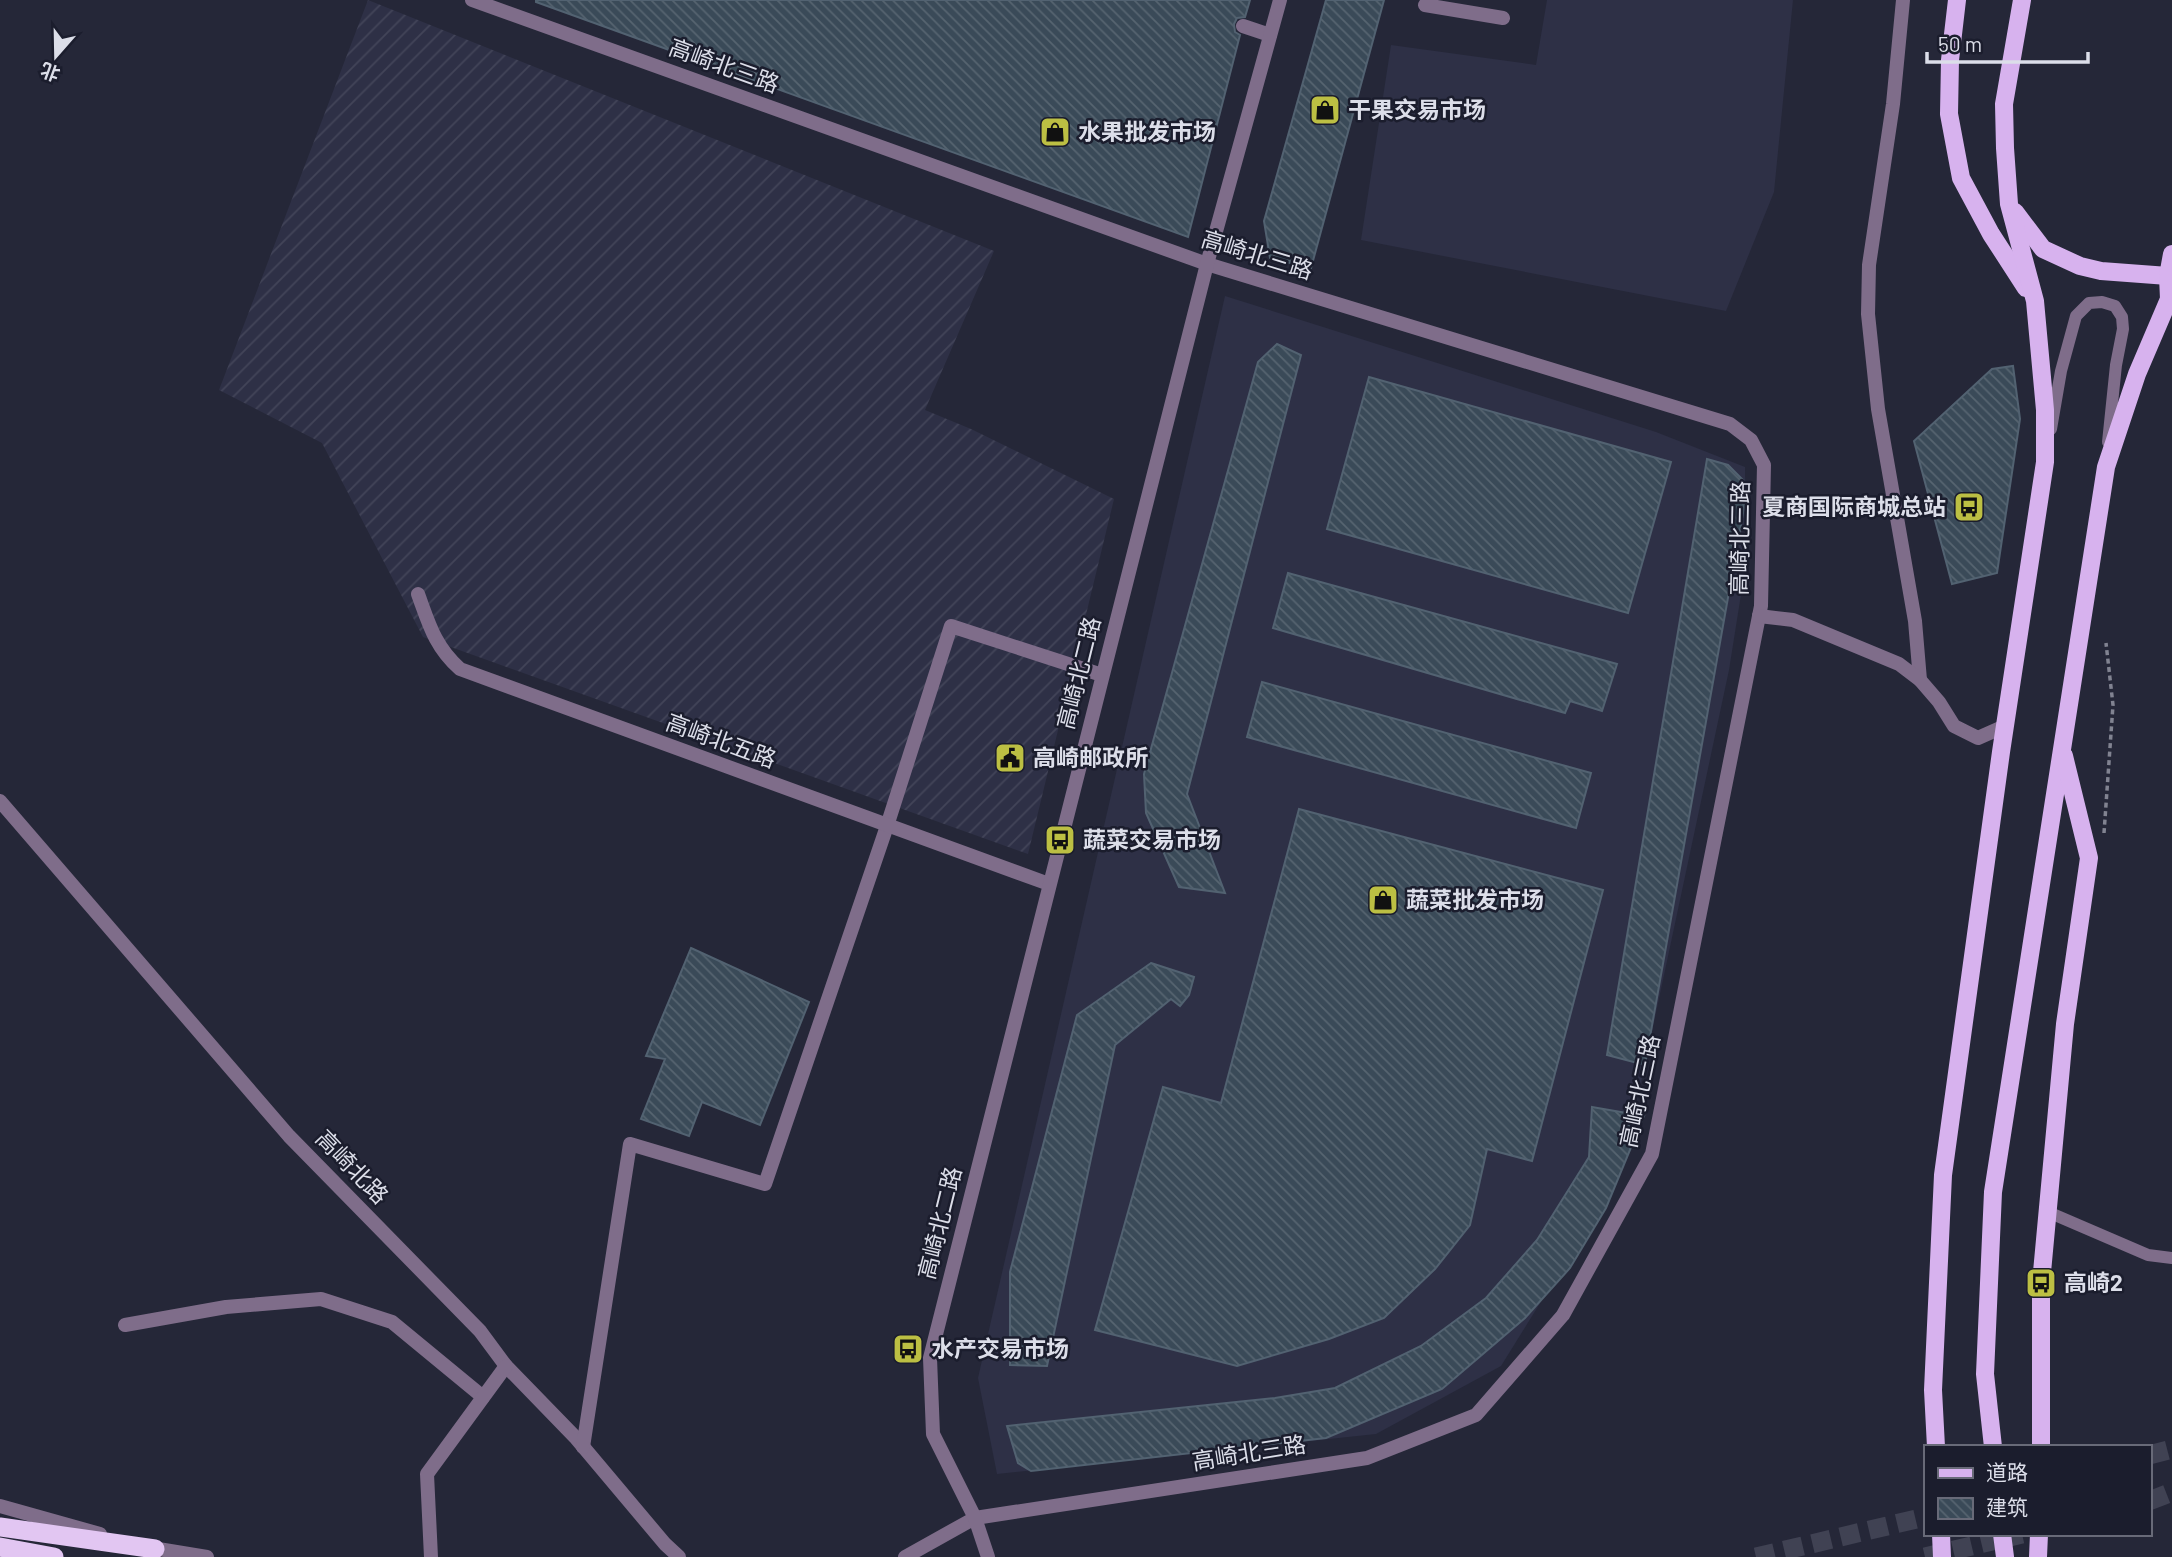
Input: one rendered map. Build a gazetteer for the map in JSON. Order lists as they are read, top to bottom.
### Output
{
  "streets": {
    "street": [
      "高崎北三路",
      "高崎北二路",
      "高崎北五路",
      "高崎北路"
    ]
  },
  "crossings": [
    ["高崎北三路", "高崎北二路"],
    ["高崎北二路", "高崎北五路"]
  ],
  "places": {
    "shop": ["干果交易市场", "水果批发市场", "蔬菜批发市场"],
    "bus stop": [
      "夏商国际商城总站",
      "蔬菜交易市场",
      "高崎2",
      "水产交易市场"
    ],
    "public building": ["高崎邮政所"]
  },
  "legend": ["道路", "建筑"],
  "scale_bar": "50 m",
  "north": "bottom"
}
